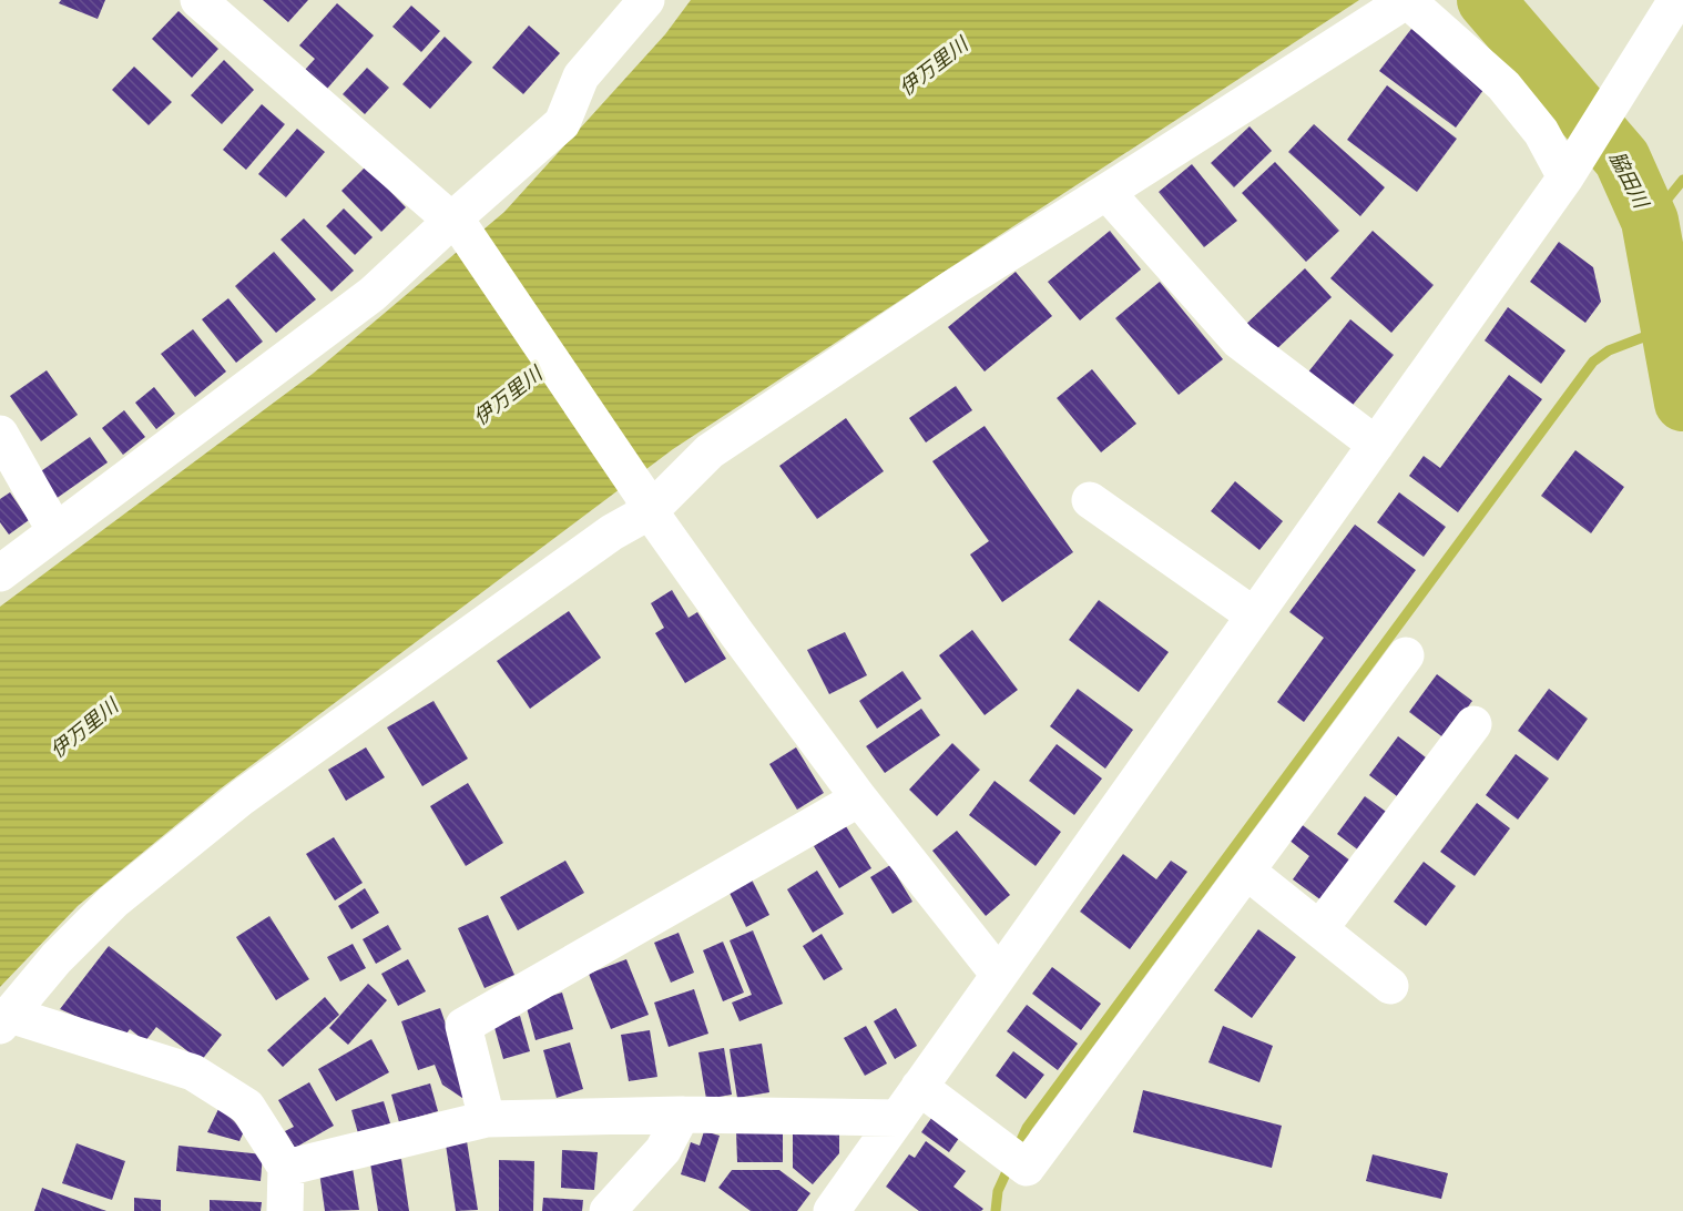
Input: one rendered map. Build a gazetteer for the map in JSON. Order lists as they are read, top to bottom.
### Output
{
  "water": ["伊万里川", "脇田川"]
}
